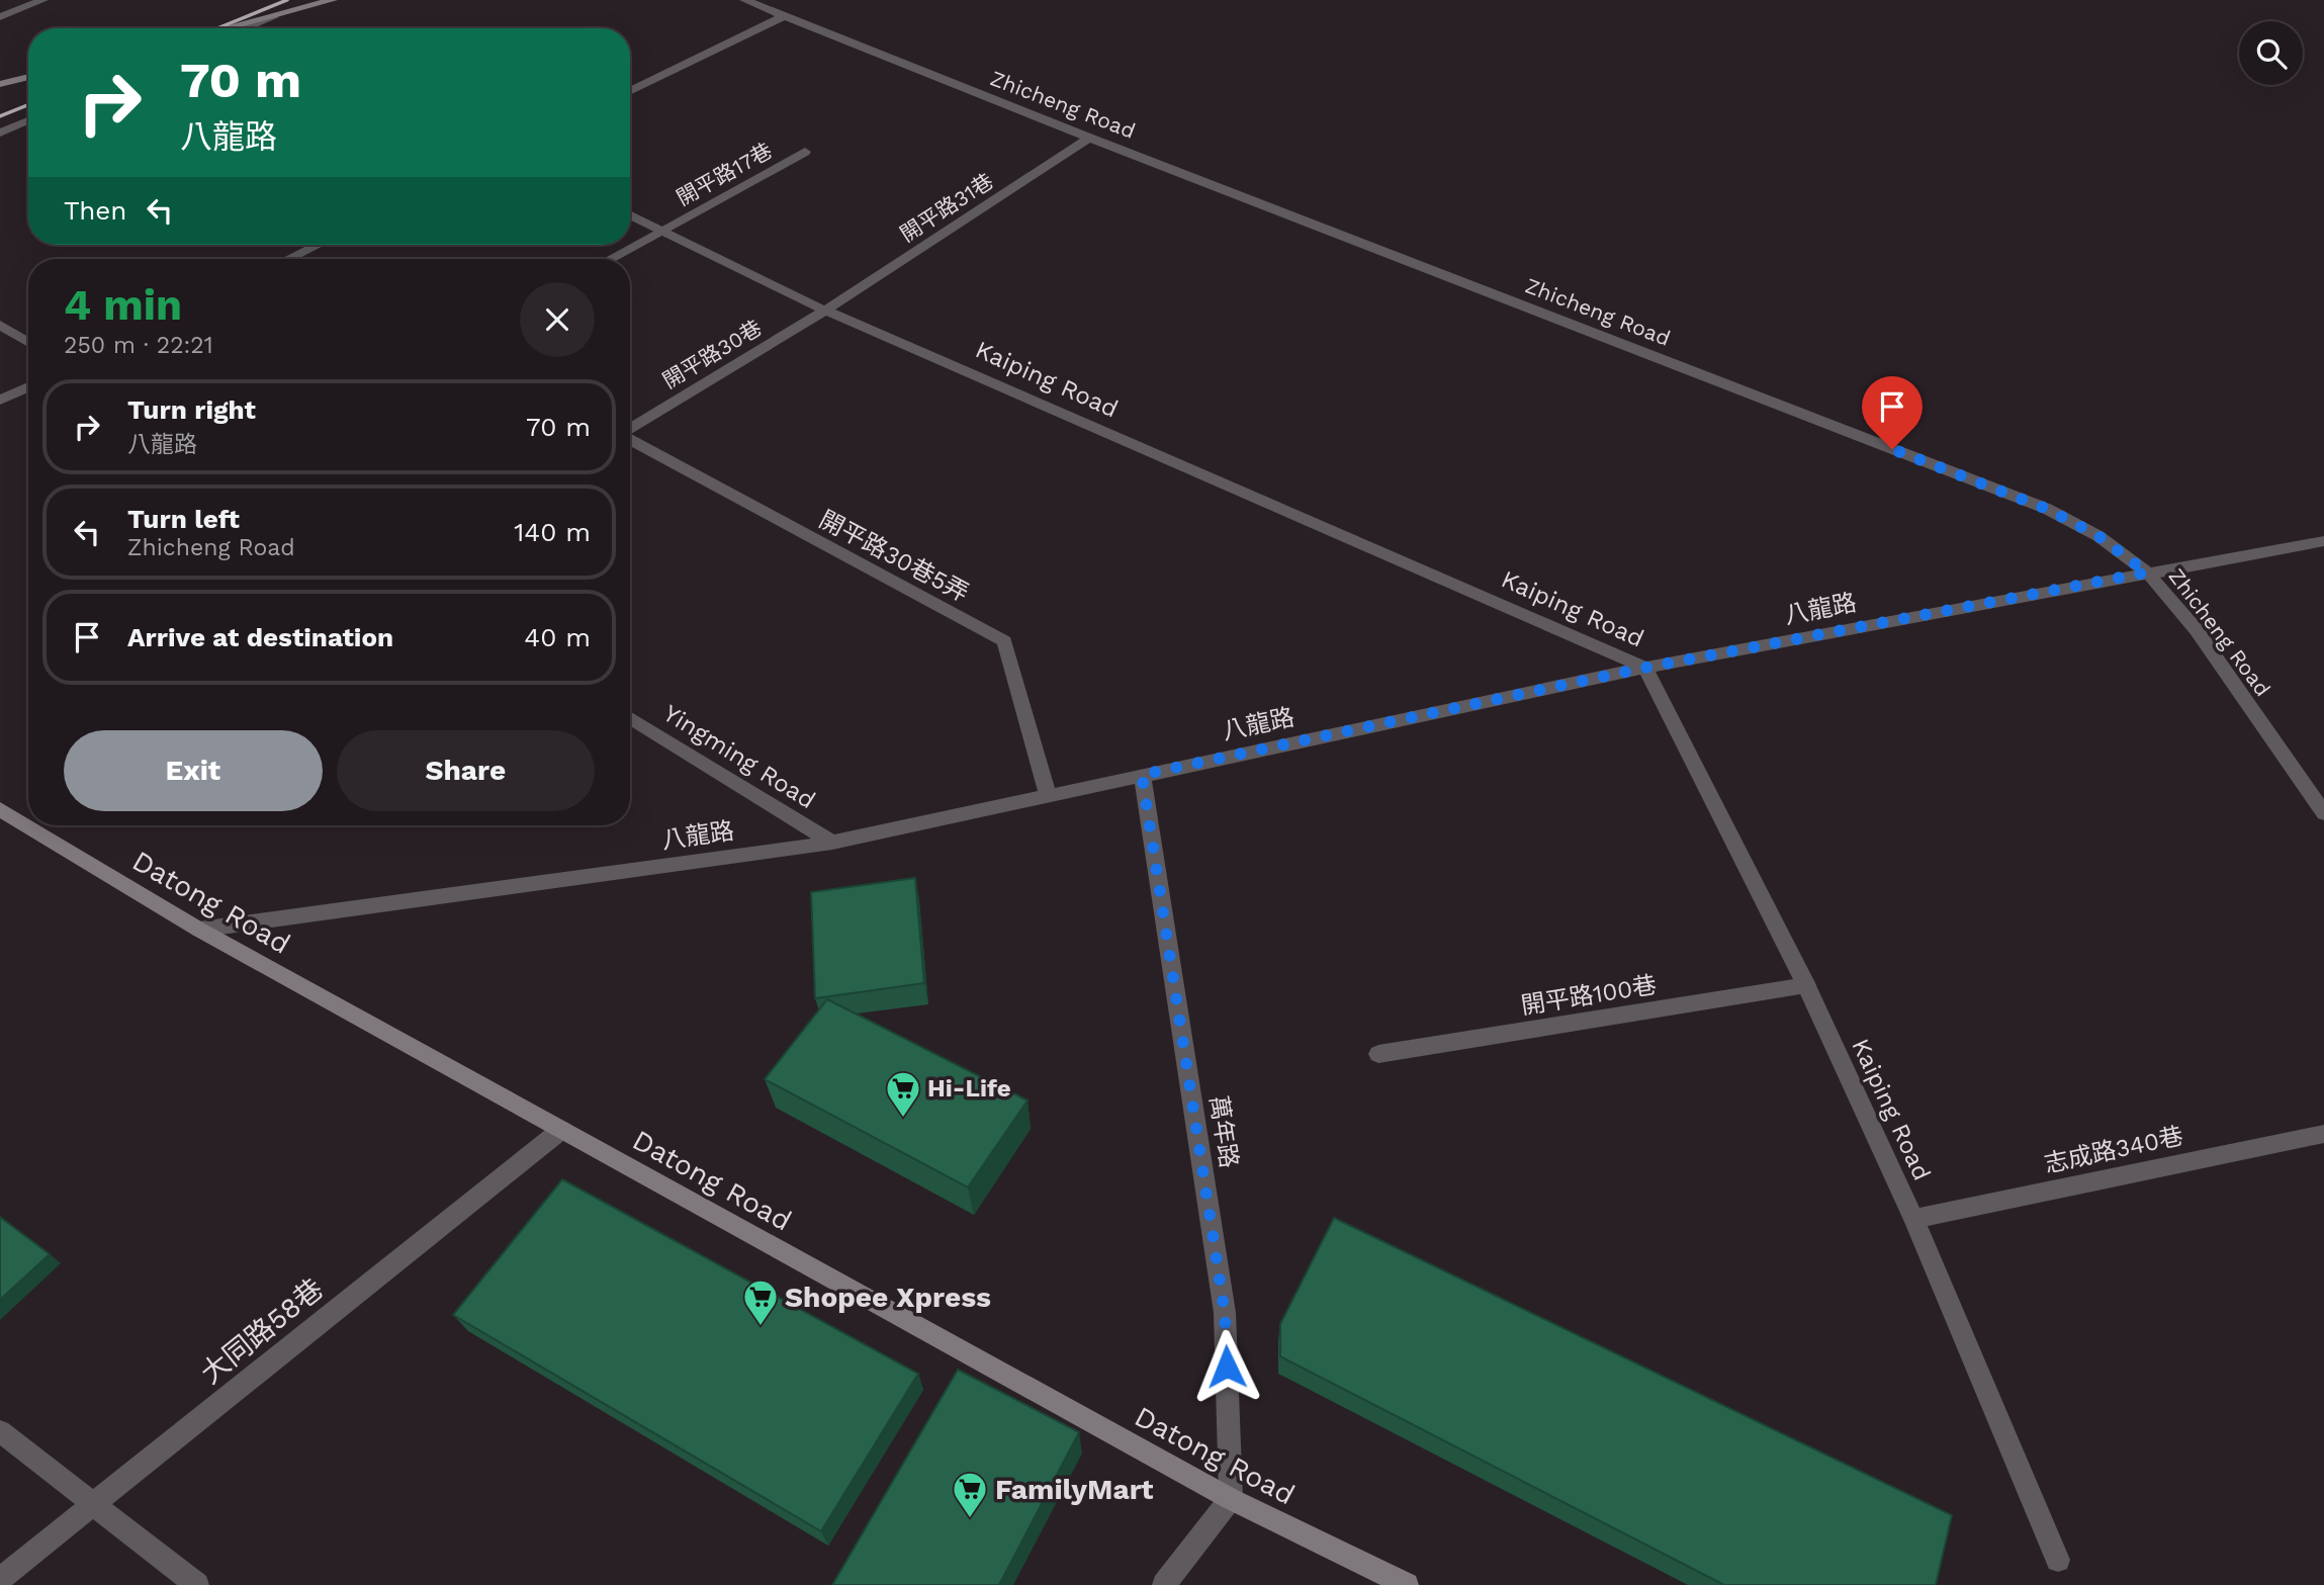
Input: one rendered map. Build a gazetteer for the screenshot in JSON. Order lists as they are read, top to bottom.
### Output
{
  "streets": {
    "main road": ["Datong Road"],
    "street": [
      "Zhicheng Road",
      "開平路17巷",
      "開平路31巷",
      "開平路30巷",
      "Kaiping Road",
      "開平路30巷5弄",
      "八龍路",
      "Yingming Road",
      "開平路100巷",
      "萬年路",
      "志成路340巷",
      "大同路58巷"
    ]
  },
  "crossings": [
    ["Zhicheng Road", "開平路31巷"],
    ["Zhicheng Road", "八龍路"],
    ["開平路17巷", "Kaiping Road"],
    ["開平路31巷", "開平路30巷"],
    ["開平路31巷", "Kaiping Road"],
    ["開平路30巷", "Kaiping Road"],
    ["Kaiping Road", "八龍路"],
    ["Kaiping Road", "開平路100巷"],
    ["Kaiping Road", "志成路340巷"],
    ["開平路30巷5弄", "八龍路"],
    ["八龍路", "Yingming Road"],
    ["八龍路", "Datong Road"],
    ["八龍路", "萬年路"],
    ["Datong Road", "萬年路"],
    ["Datong Road", "大同路58巷"]
  ],
  "places": {
    "supermarket": ["Hi-Life", "Shopee Xpress", "FamilyMart"]
  },
  "page": {
    "turn": ["70 m", "八龍路"],
    "then": "Then",
    "heading": ["4 min", "250 m · 22:21"],
    "list": [
      {
        "name": "Turn right",
        "note": "八龍路",
        "value": "70 m"
      },
      {
        "name": "Turn left",
        "note": "Zhicheng Road",
        "value": "140 m"
      },
      {
        "name": "Arrive at destination",
        "value": "40 m"
      }
    ],
    "buttons": ["Exit", "Share"]
  }
}
